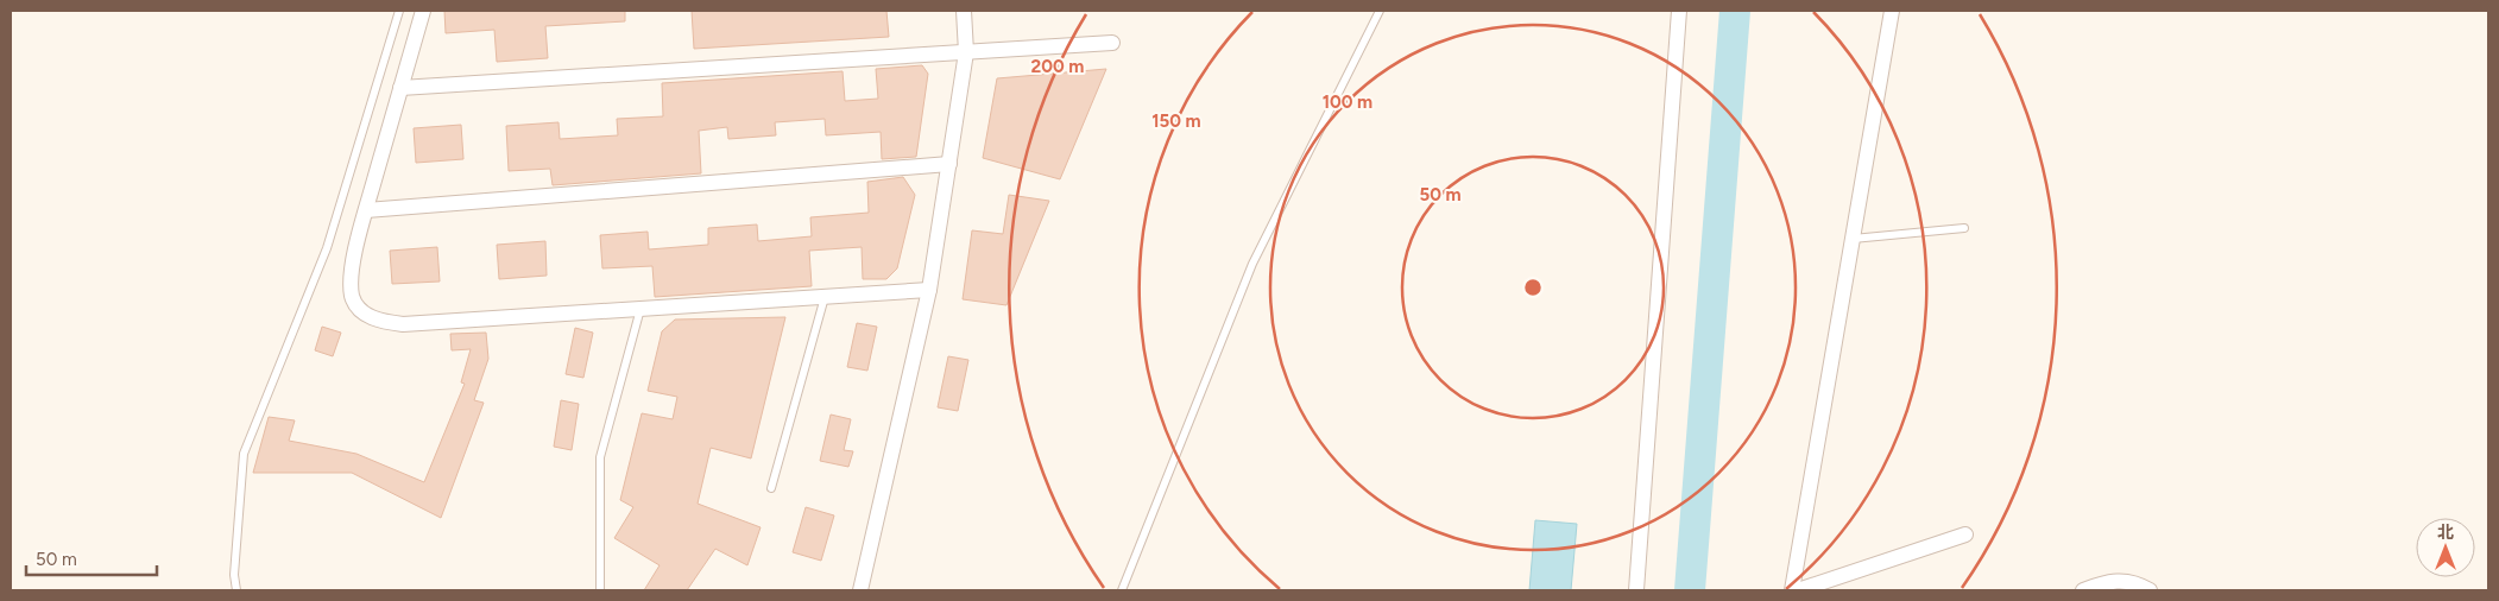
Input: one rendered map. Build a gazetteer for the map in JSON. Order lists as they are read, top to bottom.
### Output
{
  "scale_bar": "50 m",
  "north": "top",
  "rings": [
    "200 m",
    "100 m",
    "150 m",
    "50 m"
  ]
}
